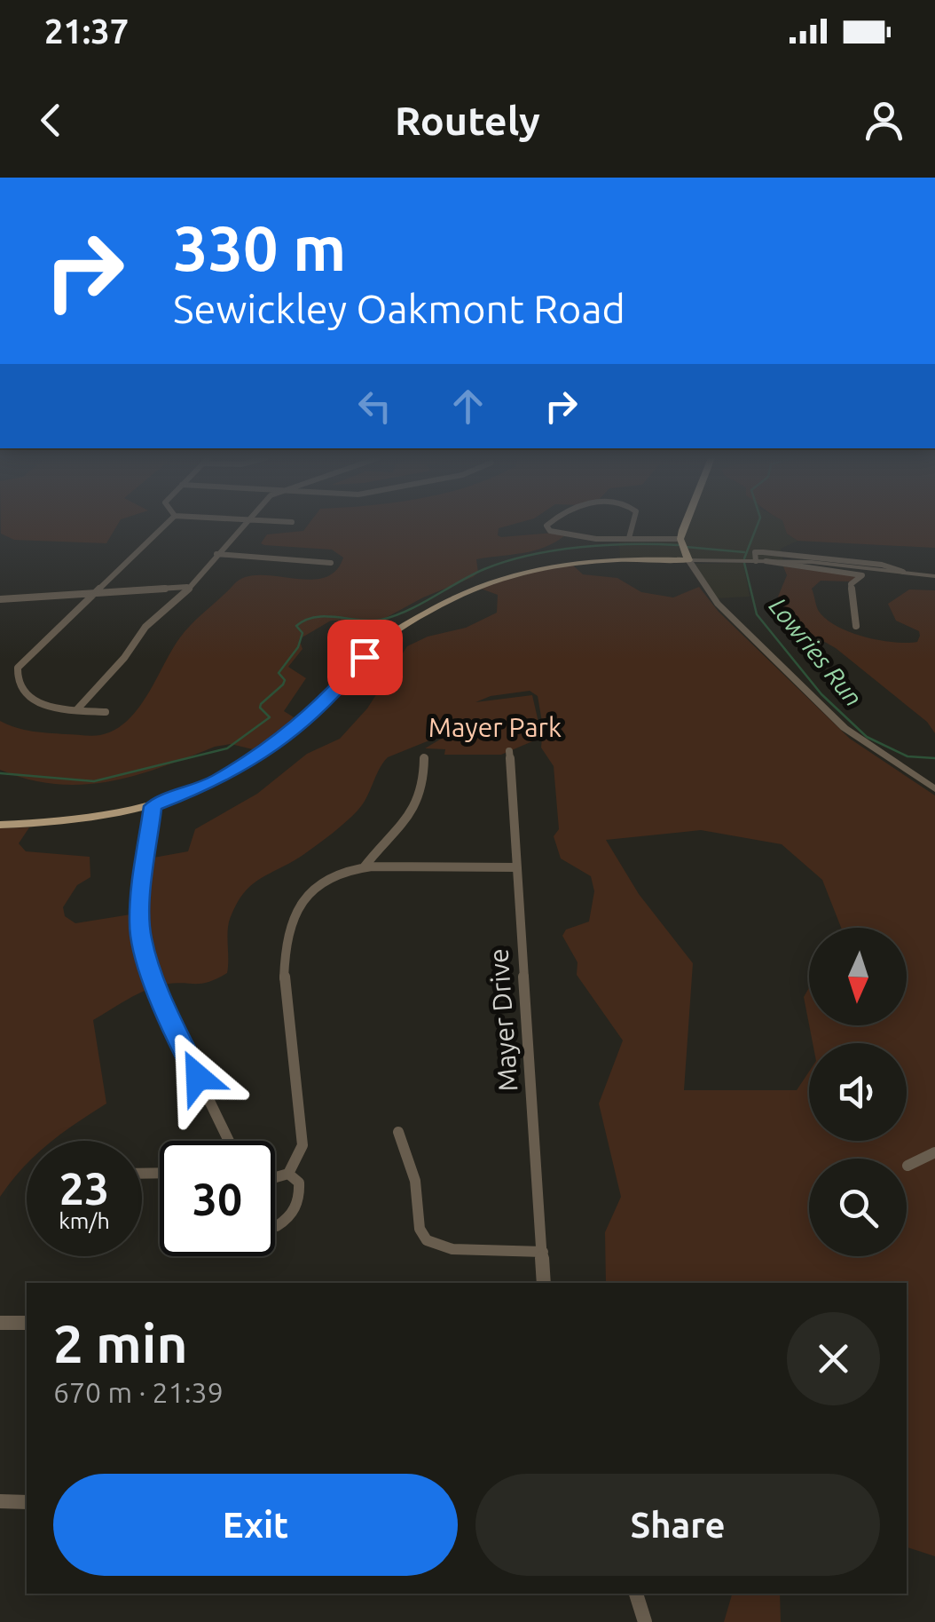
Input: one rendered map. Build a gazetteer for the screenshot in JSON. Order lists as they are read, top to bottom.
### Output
{
  "streets": {
    "street": ["Mayer Drive"]
  },
  "water": ["Lowries Run"],
  "parks": ["Mayer Park"],
  "north": "bottom",
  "page": {
    "status": "21:37",
    "header": "Routely",
    "turn": ["330 m", "Sewickley Oakmont Road"],
    "speed": "23 km/h",
    "limit": "30",
    "heading": ["2 min", "670 m · 21:39"],
    "buttons": ["Exit", "Share"]
  }
}
